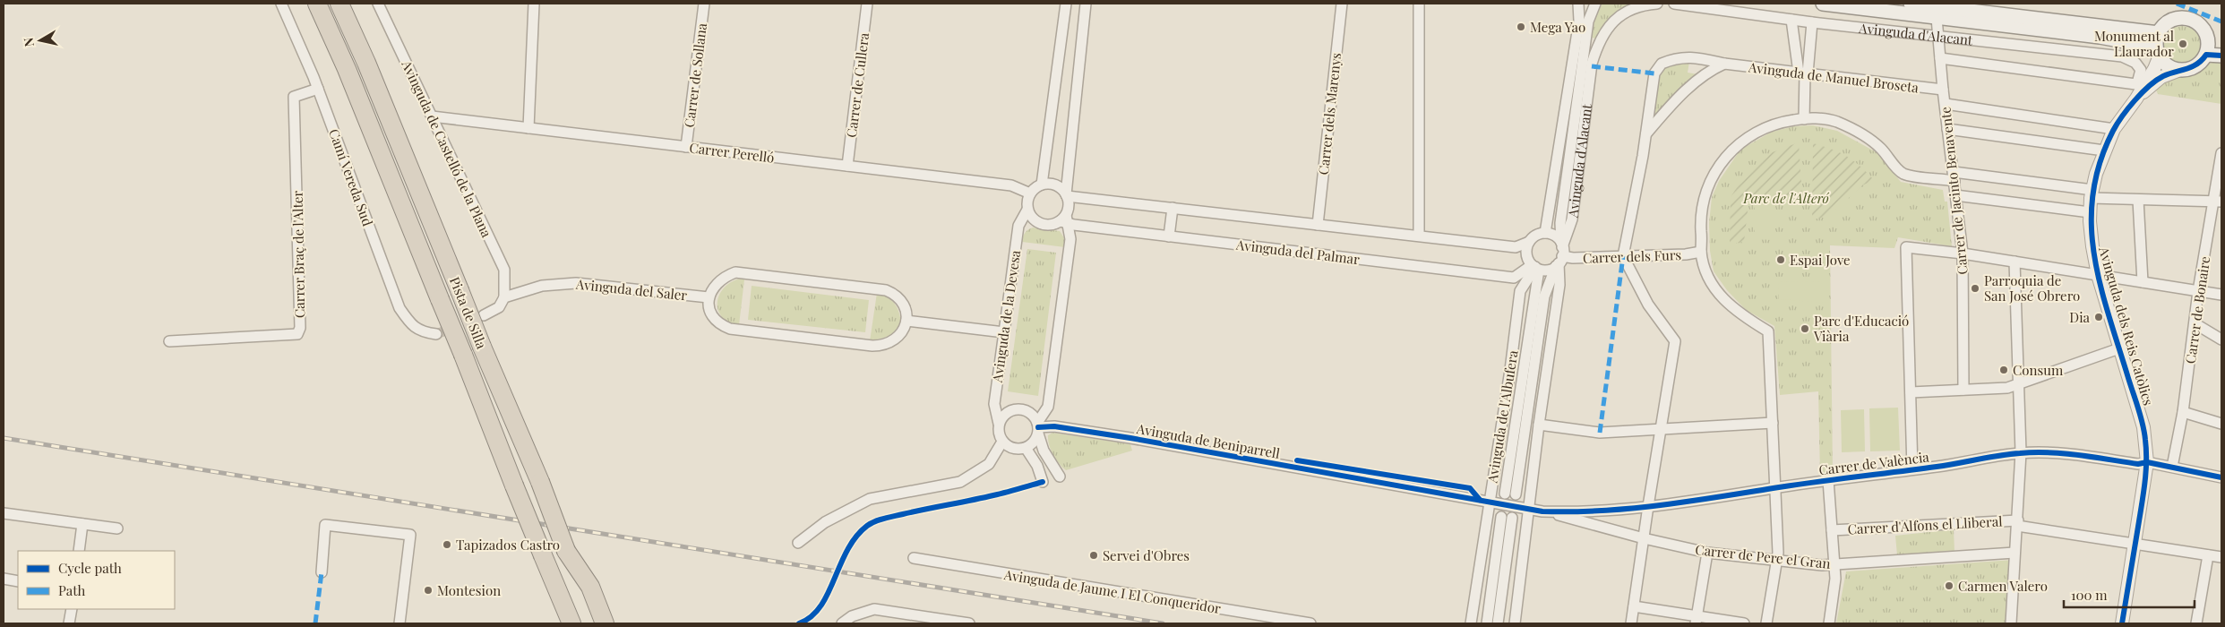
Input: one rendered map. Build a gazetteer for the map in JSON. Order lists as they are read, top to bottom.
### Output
{
  "streets": {
    "highway": ["Pista de Silla"],
    "main road": ["Avinguda d'Alacant"],
    "street": [
      "Carrer de Sollana",
      "Avinguda de Manuel Broseta",
      "Carrer de Cullera",
      "Carrer dels Marenys",
      "Avinguda de Castelló de la Plana",
      "Carrer Perelló",
      "Camí Vereda Sud",
      "Carrer de Jacinto Benavente",
      "Avinguda del Palmar",
      "Carrer Braç de l'Alter",
      "Carrer dels Furs",
      "Avinguda del Saler",
      "Carrer de Bonaire",
      "Avinguda de la Devesa",
      "Avinguda dels Reis Catòlics",
      "Avinguda de l'Albufera",
      "Avinguda de Beniparrell",
      "Carrer de València",
      "Carrer d'Alfons el Lliberal",
      "Carrer de Pere el Gran",
      "Avinguda de Jaume I El Conqueridor"
    ]
  },
  "crossings": [
    ["Avinguda d'Alacant", "Carrer de Jacinto Benavente"],
    ["Avinguda d'Alacant", "Avinguda del Palmar"],
    ["Avinguda d'Alacant", "Carrer dels Furs"],
    ["Avinguda d'Alacant", "Avinguda dels Reis Catòlics"],
    ["Avinguda d'Alacant", "Avinguda de l'Albufera"],
    ["Carrer de Sollana", "Carrer Perelló"],
    ["Avinguda de Manuel Broseta", "Carrer de Jacinto Benavente"],
    ["Avinguda de Manuel Broseta", "Carrer dels Furs"],
    ["Carrer de Cullera", "Carrer Perelló"],
    ["Avinguda de Castelló de la Plana", "Carrer Perelló"],
    ["Avinguda de Castelló de la Plana", "Avinguda del Saler"],
    ["Carrer Perelló", "Avinguda del Palmar"],
    ["Carrer Perelló", "Avinguda de la Devesa"],
    ["Camí Vereda Sud", "Carrer Braç de l'Alter"],
    ["Avinguda del Palmar", "Carrer dels Furs"],
    ["Avinguda del Palmar", "Avinguda de la Devesa"],
    ["Avinguda del Palmar", "Avinguda de l'Albufera"],
    ["Carrer dels Furs", "Avinguda de l'Albufera"],
    ["Carrer de Bonaire", "Carrer de València"],
    ["Avinguda de la Devesa", "Avinguda de Beniparrell"],
    ["Avinguda dels Reis Catòlics", "Carrer de València"],
    ["Avinguda dels Reis Catòlics", "Carrer d'Alfons el Lliberal"],
    ["Avinguda de l'Albufera", "Avinguda de Beniparrell"],
    ["Avinguda de l'Albufera", "Carrer de València"],
    ["Avinguda de Beniparrell", "Carrer de València"],
    ["Carrer de València", "Carrer de Pere el Gran"]
  ],
  "parks": ["Parc de l'Alteró"],
  "places": [
    "Mega Yao",
    "Monument al Llaurador",
    "Espai Jove",
    "Parroquia de San José Obrero",
    "Dia",
    "Parc d'Educació Viària",
    "Consum",
    "Tapizados Castro",
    "Servei d'Obres",
    "Carmen Valero",
    "Montesion"
  ],
  "legend": ["Cycle path", "Path"],
  "scale_bar": "100 m",
  "north": "left"
}
